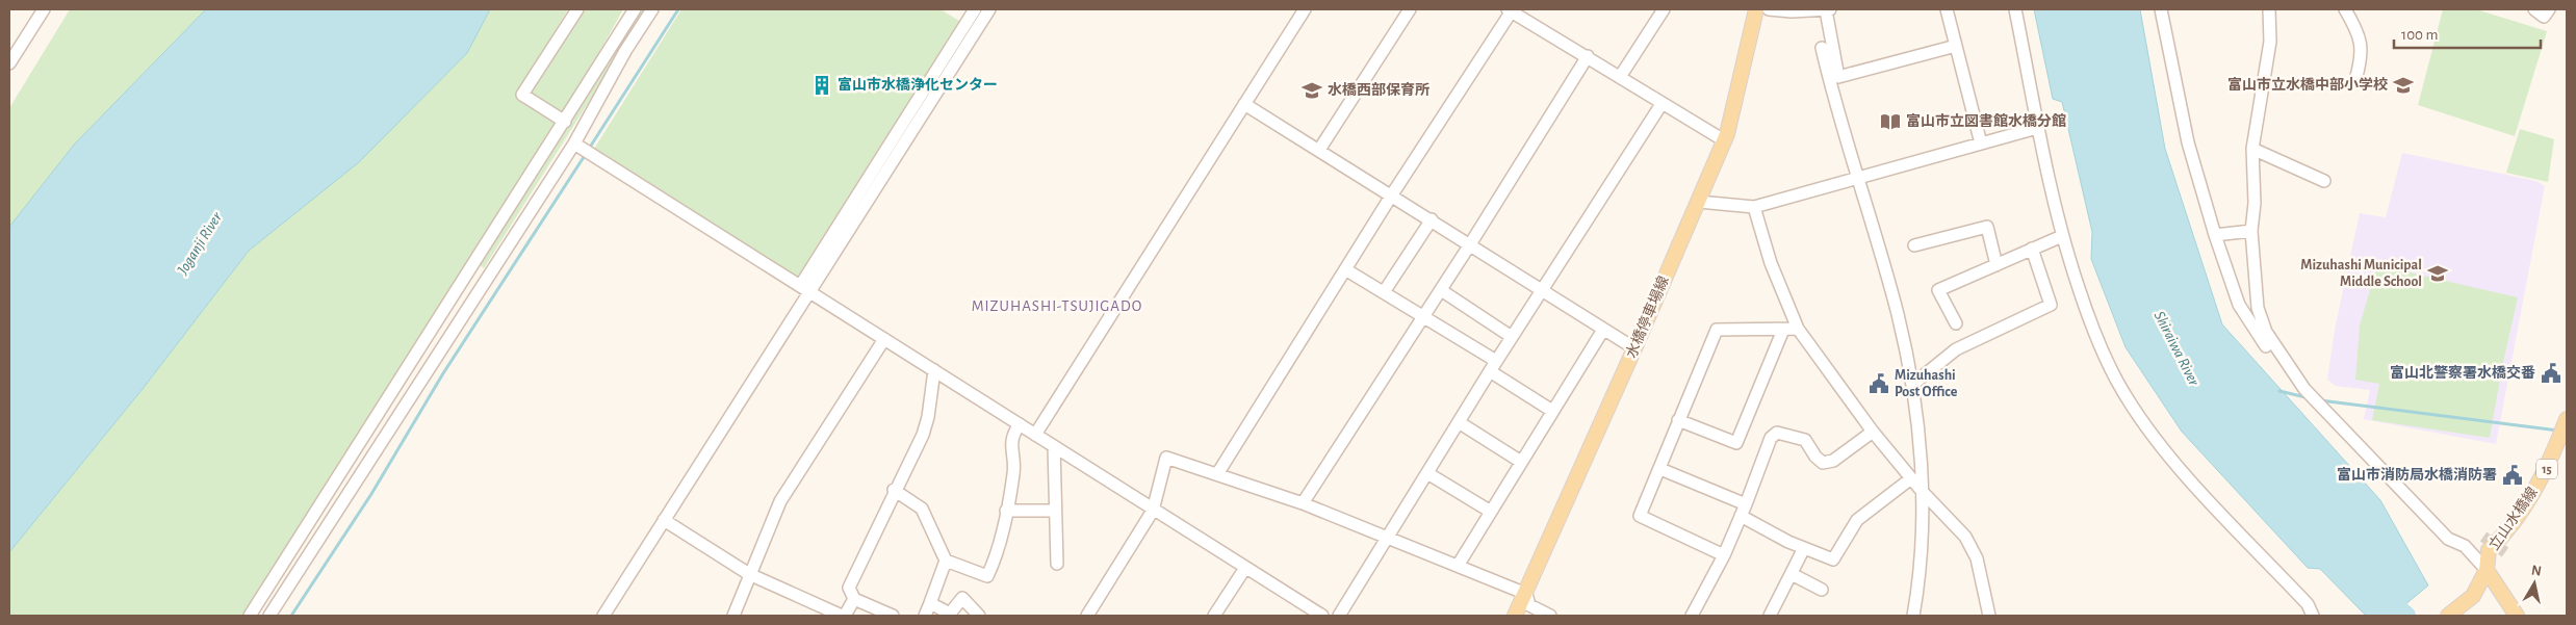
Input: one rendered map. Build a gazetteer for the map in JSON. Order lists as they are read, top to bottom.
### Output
{
  "streets": {
    "main road": ["水橋停車場線", "15", "立山水橋線"]
  },
  "districts": ["MIZUHASHI-TSUJIGADO"],
  "water": ["Joganji River", "Shiraiwa River"],
  "places": {
    "building": ["富山市水橋浄化センター"],
    "school or university": ["富山市立水橋中部小学校", "水橋西部保育所", "Mizuhashi Municipal Middle School"],
    "library": ["富山市立図書館水橋分館"],
    "public building": ["富山北警察署水橋交番", "Mizuhashi Post Office", "富山市消防局水橋消防署"]
  },
  "scale_bar": "100 m",
  "north": "top"
}
